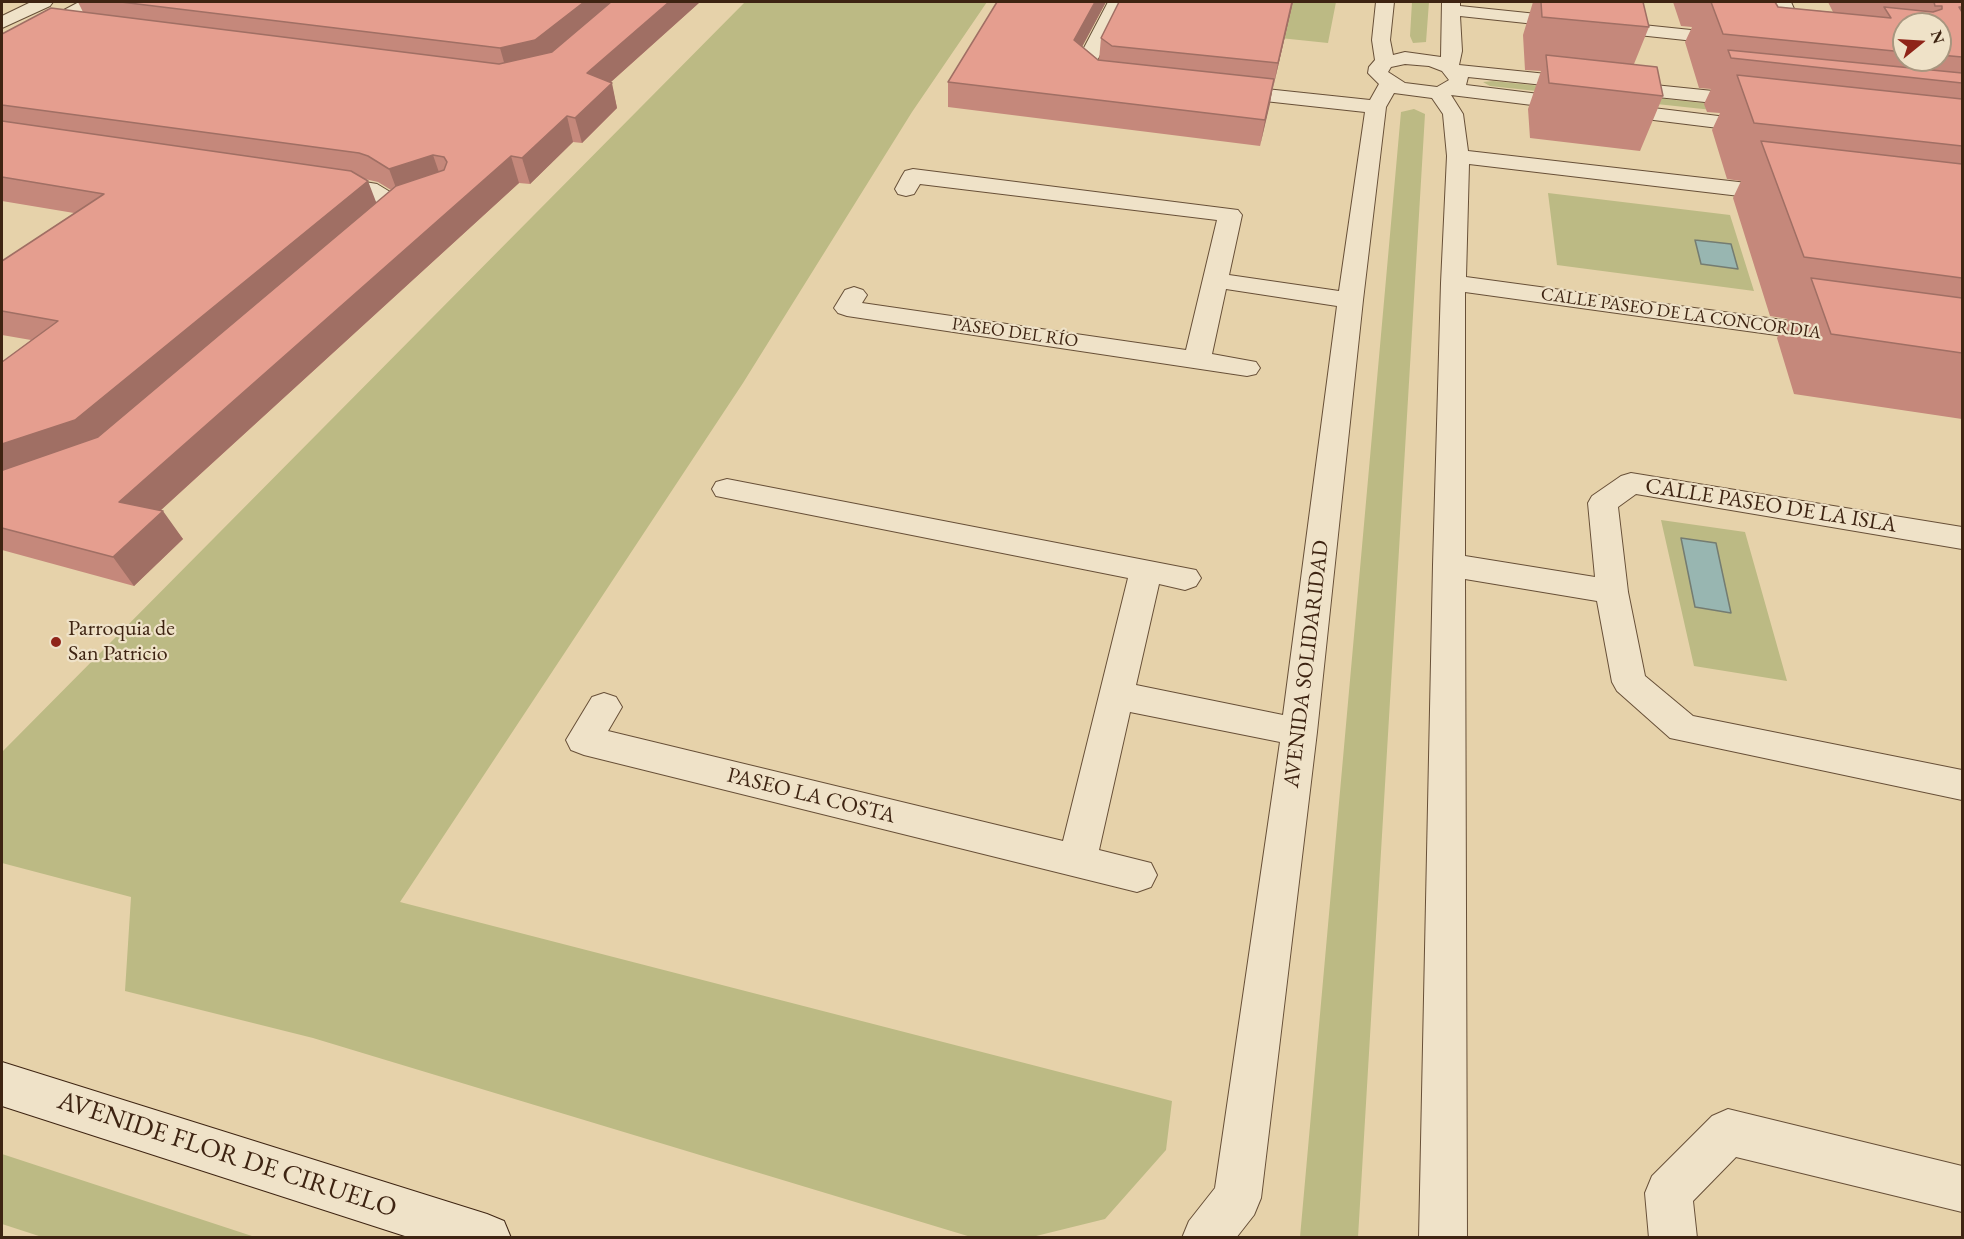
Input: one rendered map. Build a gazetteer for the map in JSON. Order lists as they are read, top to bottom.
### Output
{
  "streets": {
    "street": [
      "CALLE PASEO DE LA CONCORDIA",
      "PASEO DEL RÍO",
      "CALLE PASEO DE LA ISLA",
      "AVENIDA SOLIDARIDAD",
      "PASEO LA COSTA",
      "AVENIDE FLOR DE CIRUELO"
    ]
  },
  "places": ["Parroquia de San Patricio"],
  "north": "right"
}
